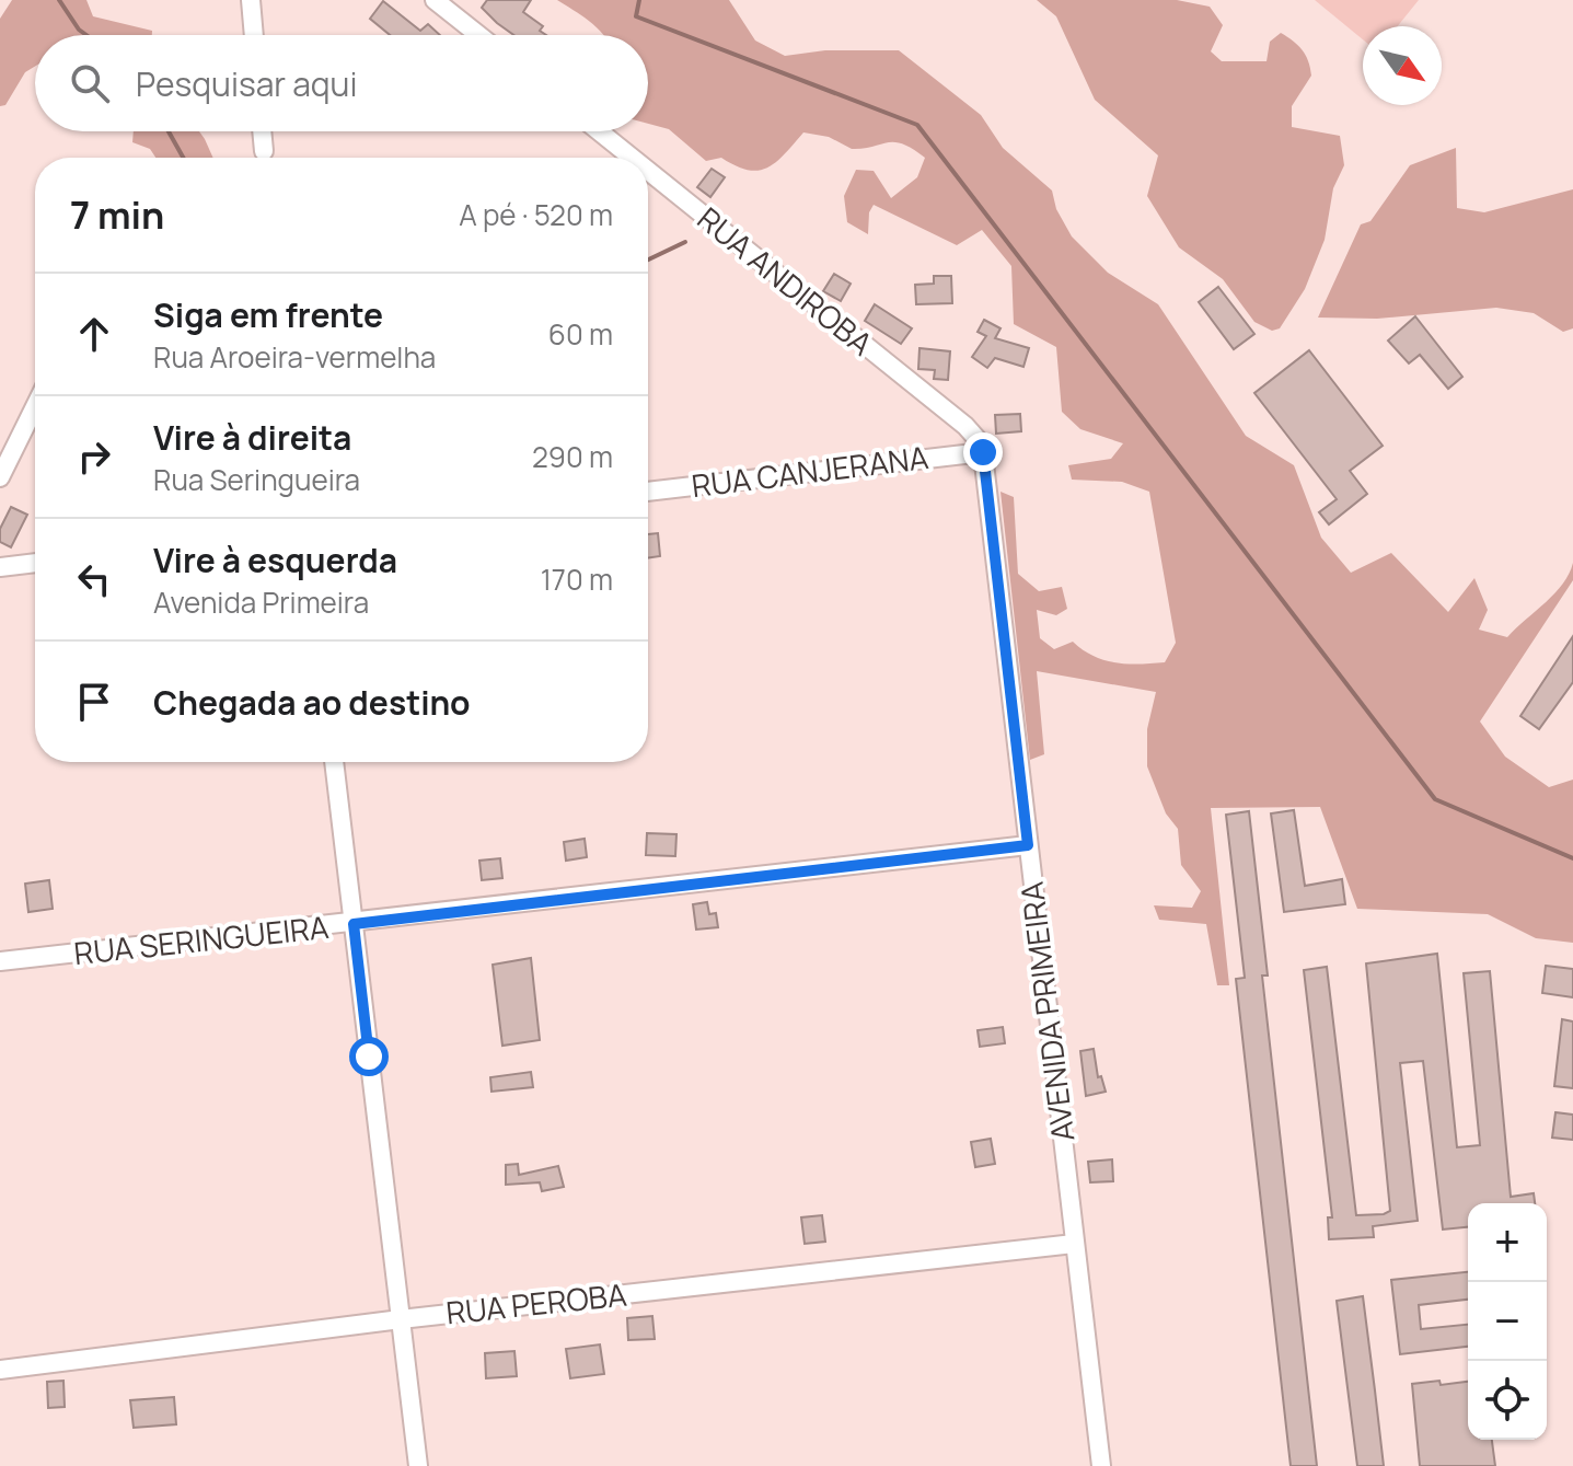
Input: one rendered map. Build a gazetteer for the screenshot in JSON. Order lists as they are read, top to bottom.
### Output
{
  "streets": {
    "street": [
      "RUA ANDIROBA",
      "RUA CANJERANA",
      "RUA SERINGUEIRA",
      "AVENIDA PRIMEIRA",
      "RUA PEROBA"
    ]
  },
  "crossings": [
    ["RUA ANDIROBA", "RUA CANJERANA"],
    ["RUA ANDIROBA", "AVENIDA PRIMEIRA"],
    ["RUA CANJERANA", "AVENIDA PRIMEIRA"],
    ["RUA SERINGUEIRA", "AVENIDA PRIMEIRA"],
    ["AVENIDA PRIMEIRA", "RUA PEROBA"]
  ],
  "north": "bottom right",
  "page": {
    "search": "Pesquisar aqui",
    "heading": ["7 min", "A pé · 520 m"],
    "list": [
      ["Siga em frente", "Rua Aroeira-vermelha", "60 m"],
      ["Vire à direita", "Rua Seringueira", "290 m"],
      ["Vire à esquerda", "Avenida Primeira", "170 m"],
      "Chegada ao destino"
    ],
    "map_buttons": ["+", "−"]
  }
}
